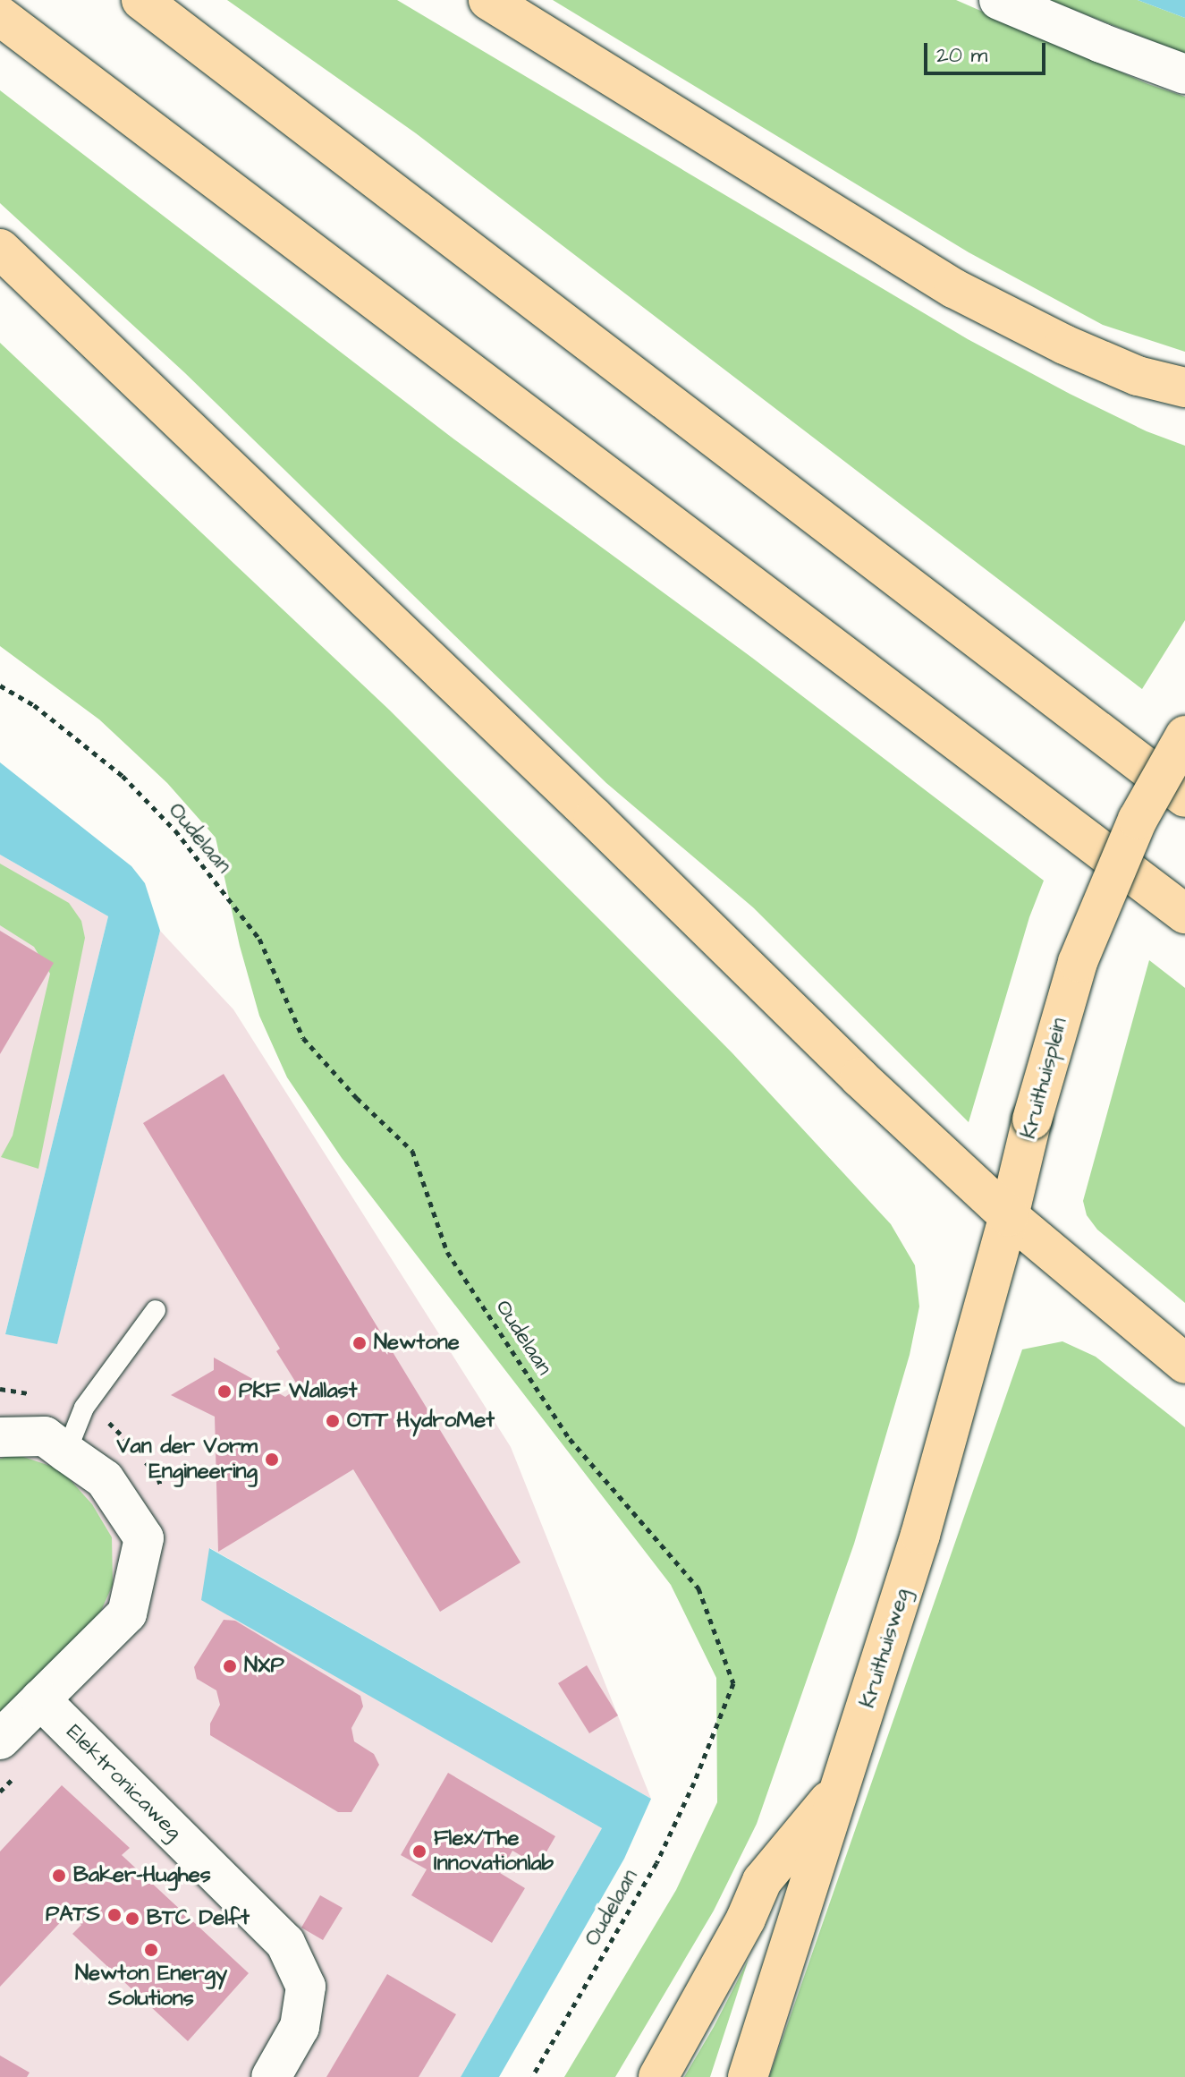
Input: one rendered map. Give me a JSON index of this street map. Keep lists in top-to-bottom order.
{
  "streets": {
    "highway": ["Kruithuisplein", "Kruithuisweg"],
    "street": ["Elektronicaweg"],
    "path": ["Oudelaan"]
  },
  "crossings": [
    ["Kruithuisplein", "Kruithuisweg"]
  ],
  "places": [
    "Newtone",
    "PKF Wallast",
    "OTT HydroMet",
    "Van der Vorm Engineering",
    "NXP",
    "Flex/The Innovationlab",
    "Baker-Hughes",
    "PATS",
    "BTC Delft",
    "Newton Energy Solutions"
  ],
  "scale_bar": "20 m"
}
